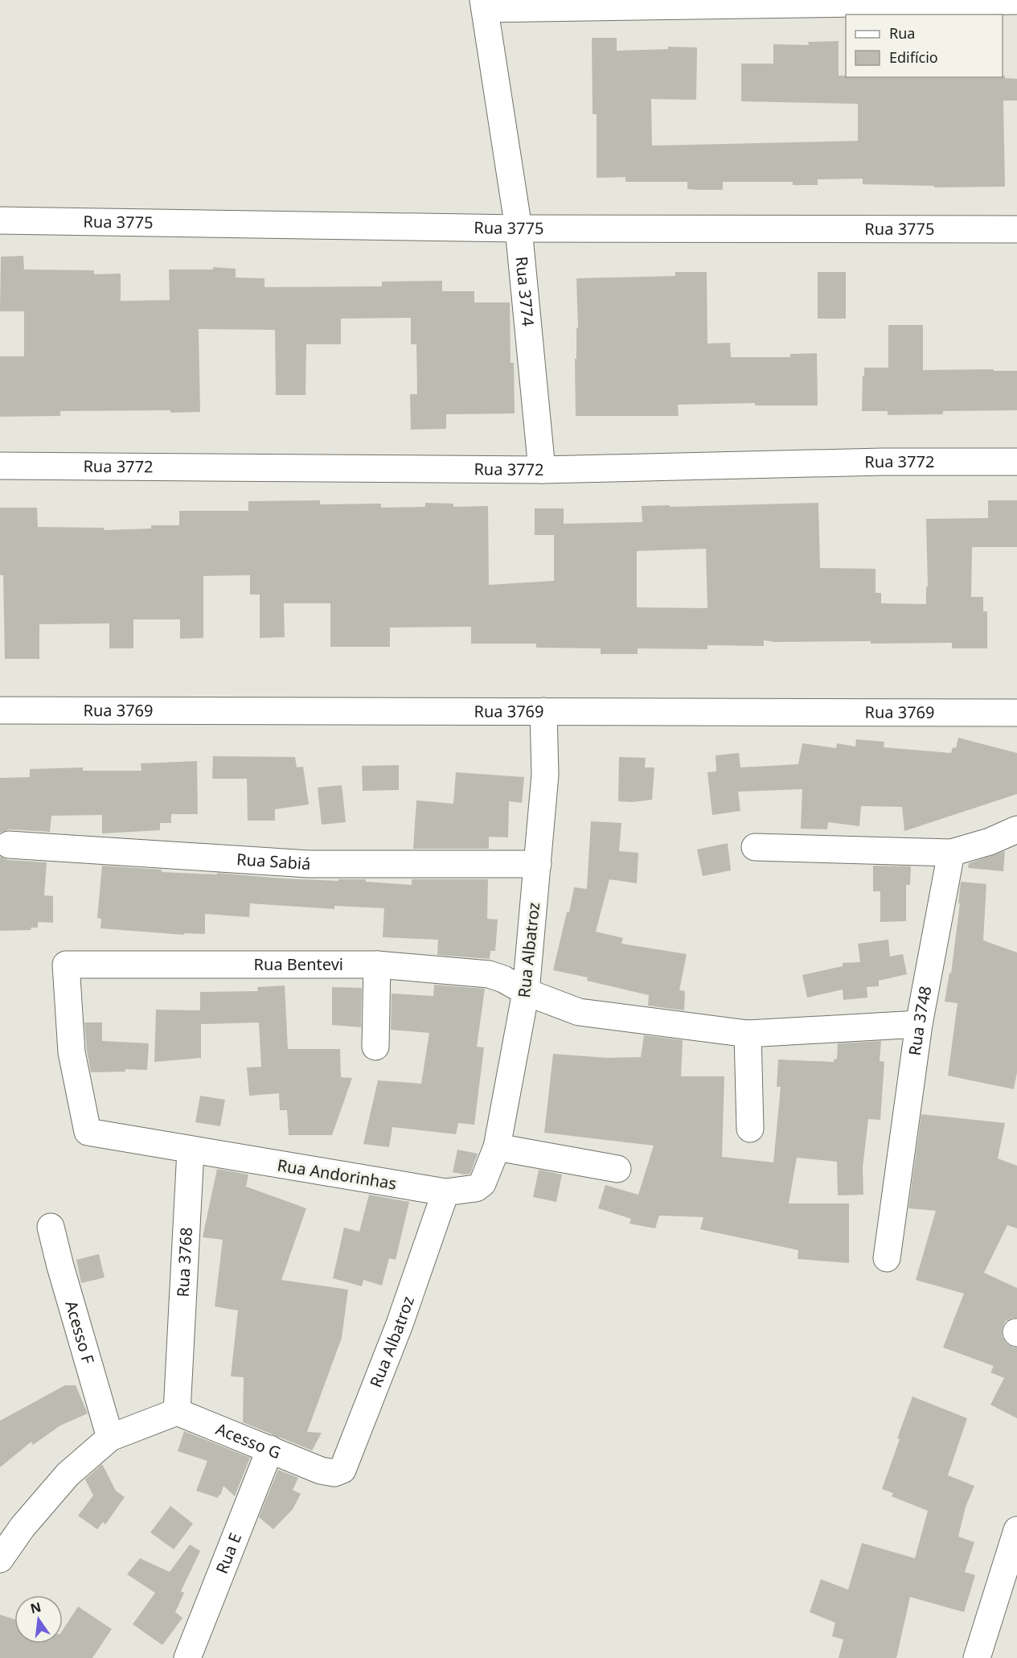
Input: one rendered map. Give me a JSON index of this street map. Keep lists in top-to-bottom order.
{
  "streets": {
    "street": [
      "Rua 3775",
      "Rua 3774",
      "Rua 3772",
      "Rua 3769",
      "Rua Sabiá",
      "Rua Albatroz",
      "Rua Bentevi",
      "Rua 3748",
      "Rua Andorinhas",
      "Rua 3768",
      "Acesso F",
      "Acesso G",
      "Rua E"
    ]
  },
  "crossings": [
    ["Rua 3775", "Rua 3774"],
    ["Rua 3774", "Rua 3772"],
    ["Rua 3769", "Rua Albatroz"],
    ["Rua Sabiá", "Rua Albatroz"],
    ["Rua Albatroz", "Rua Bentevi"],
    ["Rua Albatroz", "Rua Andorinhas"],
    ["Rua Albatroz", "Acesso G"],
    ["Rua Bentevi", "Rua 3748"],
    ["Rua Bentevi", "Rua Andorinhas"],
    ["Rua Bentevi", "Rua 3768"],
    ["Rua Andorinhas", "Rua 3768"],
    ["Rua 3768", "Acesso G"],
    ["Acesso G", "Rua E"]
  ],
  "legend": ["Rua", "Edifício"],
  "north": "top"
}
